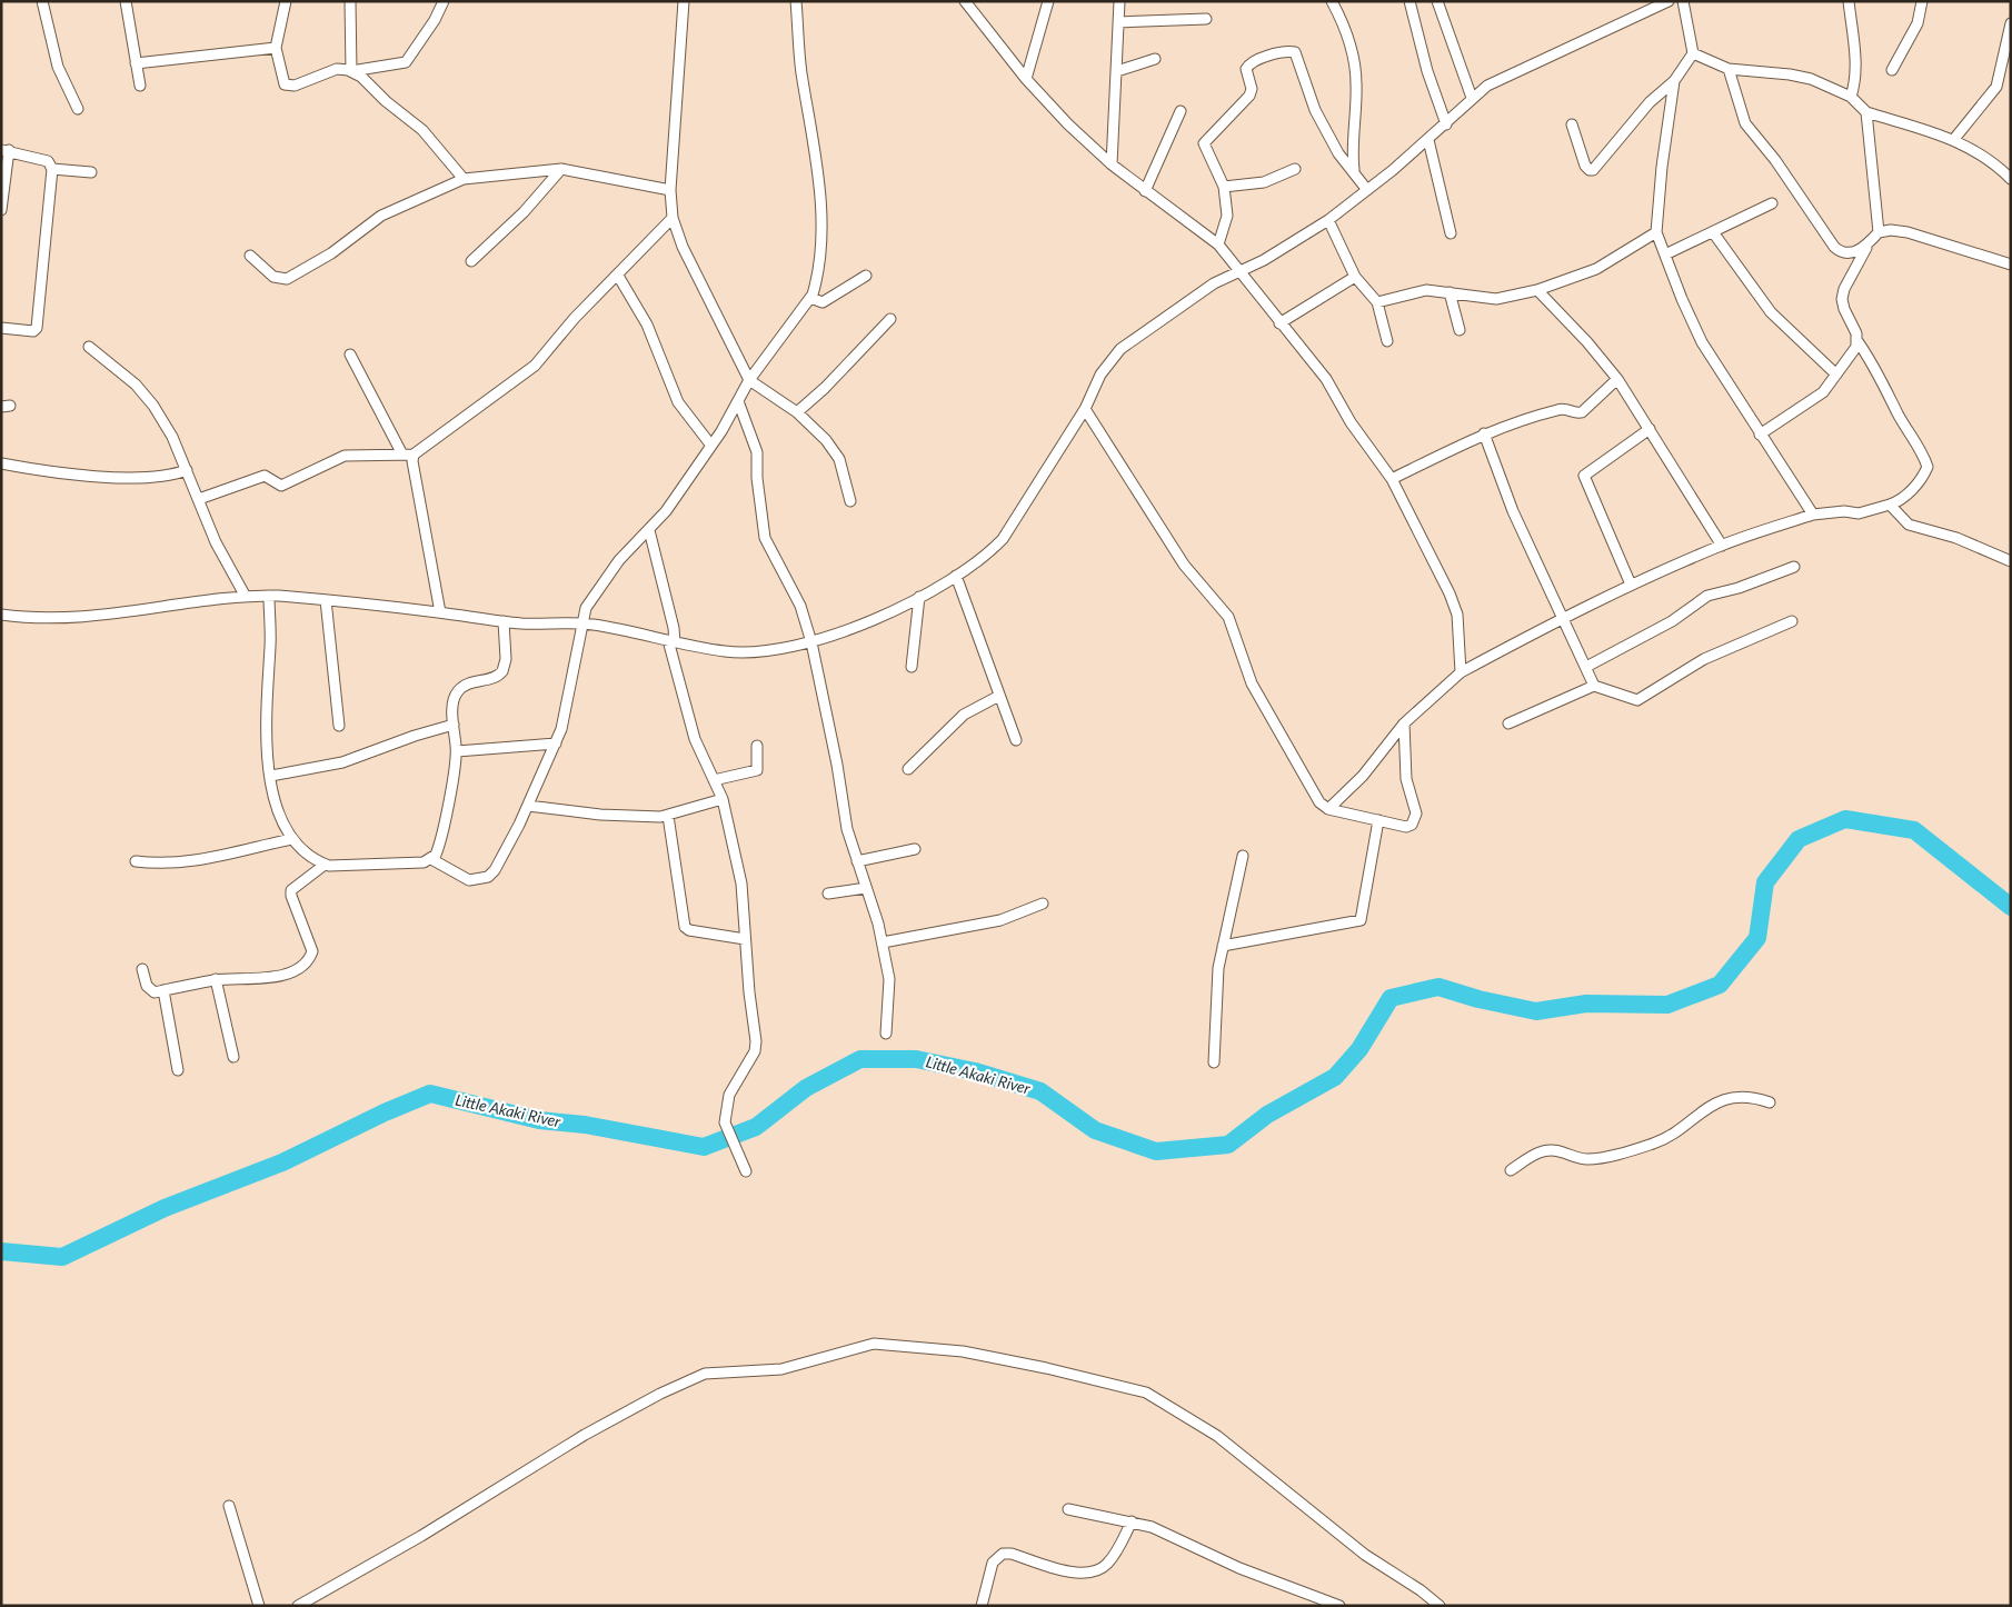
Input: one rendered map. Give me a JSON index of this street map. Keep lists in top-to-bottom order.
{
  "water": ["Little Akaki River"]
}
